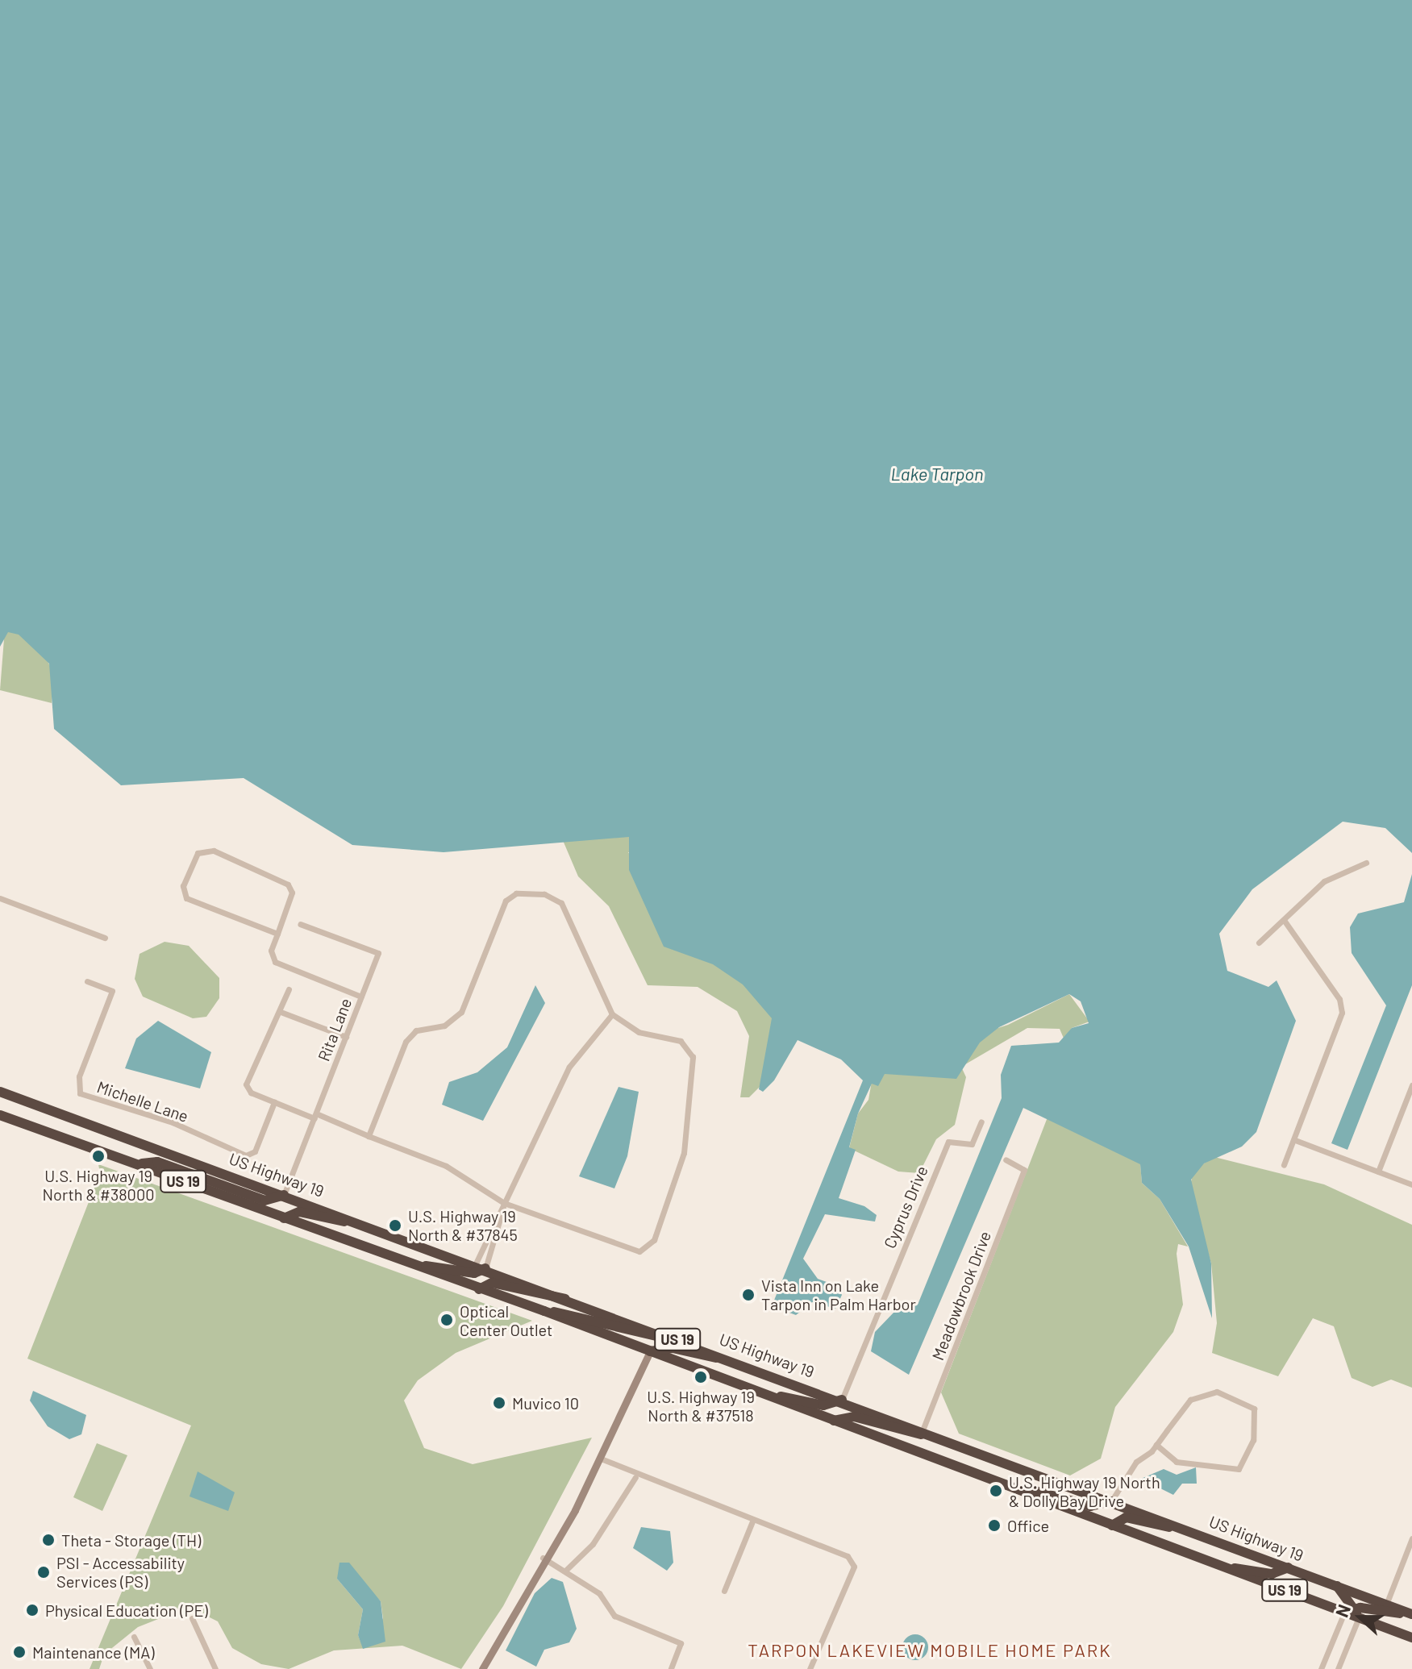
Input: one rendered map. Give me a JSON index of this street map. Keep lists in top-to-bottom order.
{
  "streets": {
    "highway": ["US Highway 19", "US 19"],
    "street": [
      "Rita Lane",
      "Michelle Lane",
      "Cyprus Drive",
      "Meadowbrook Drive"
    ]
  },
  "crossings": [
    ["Rita Lane", "US Highway 19"],
    ["US Highway 19", "Cyprus Drive"],
    ["US Highway 19", "Meadowbrook Drive"]
  ],
  "districts": ["TARPON LAKEVIEW MOBILE HOME PARK"],
  "water": ["Lake Tarpon"],
  "places": [
    "U.S. Highway 19 North & #38000",
    "U.S. Highway 19 North & #37845",
    "Vista Inn on Lake Tarpon in Palm Harbor",
    "Optical Center Outlet",
    "U.S. Highway 19 North & #37518",
    "Muvico 10",
    "U.S. Highway 19 North & Dolly Bay Drive",
    "Office",
    "Theta - Storage (TH)",
    "PSI - Accessability Services (PS)",
    "Physical Education (PE)",
    "Maintenance (MA)"
  ],
  "north": "left"
}
